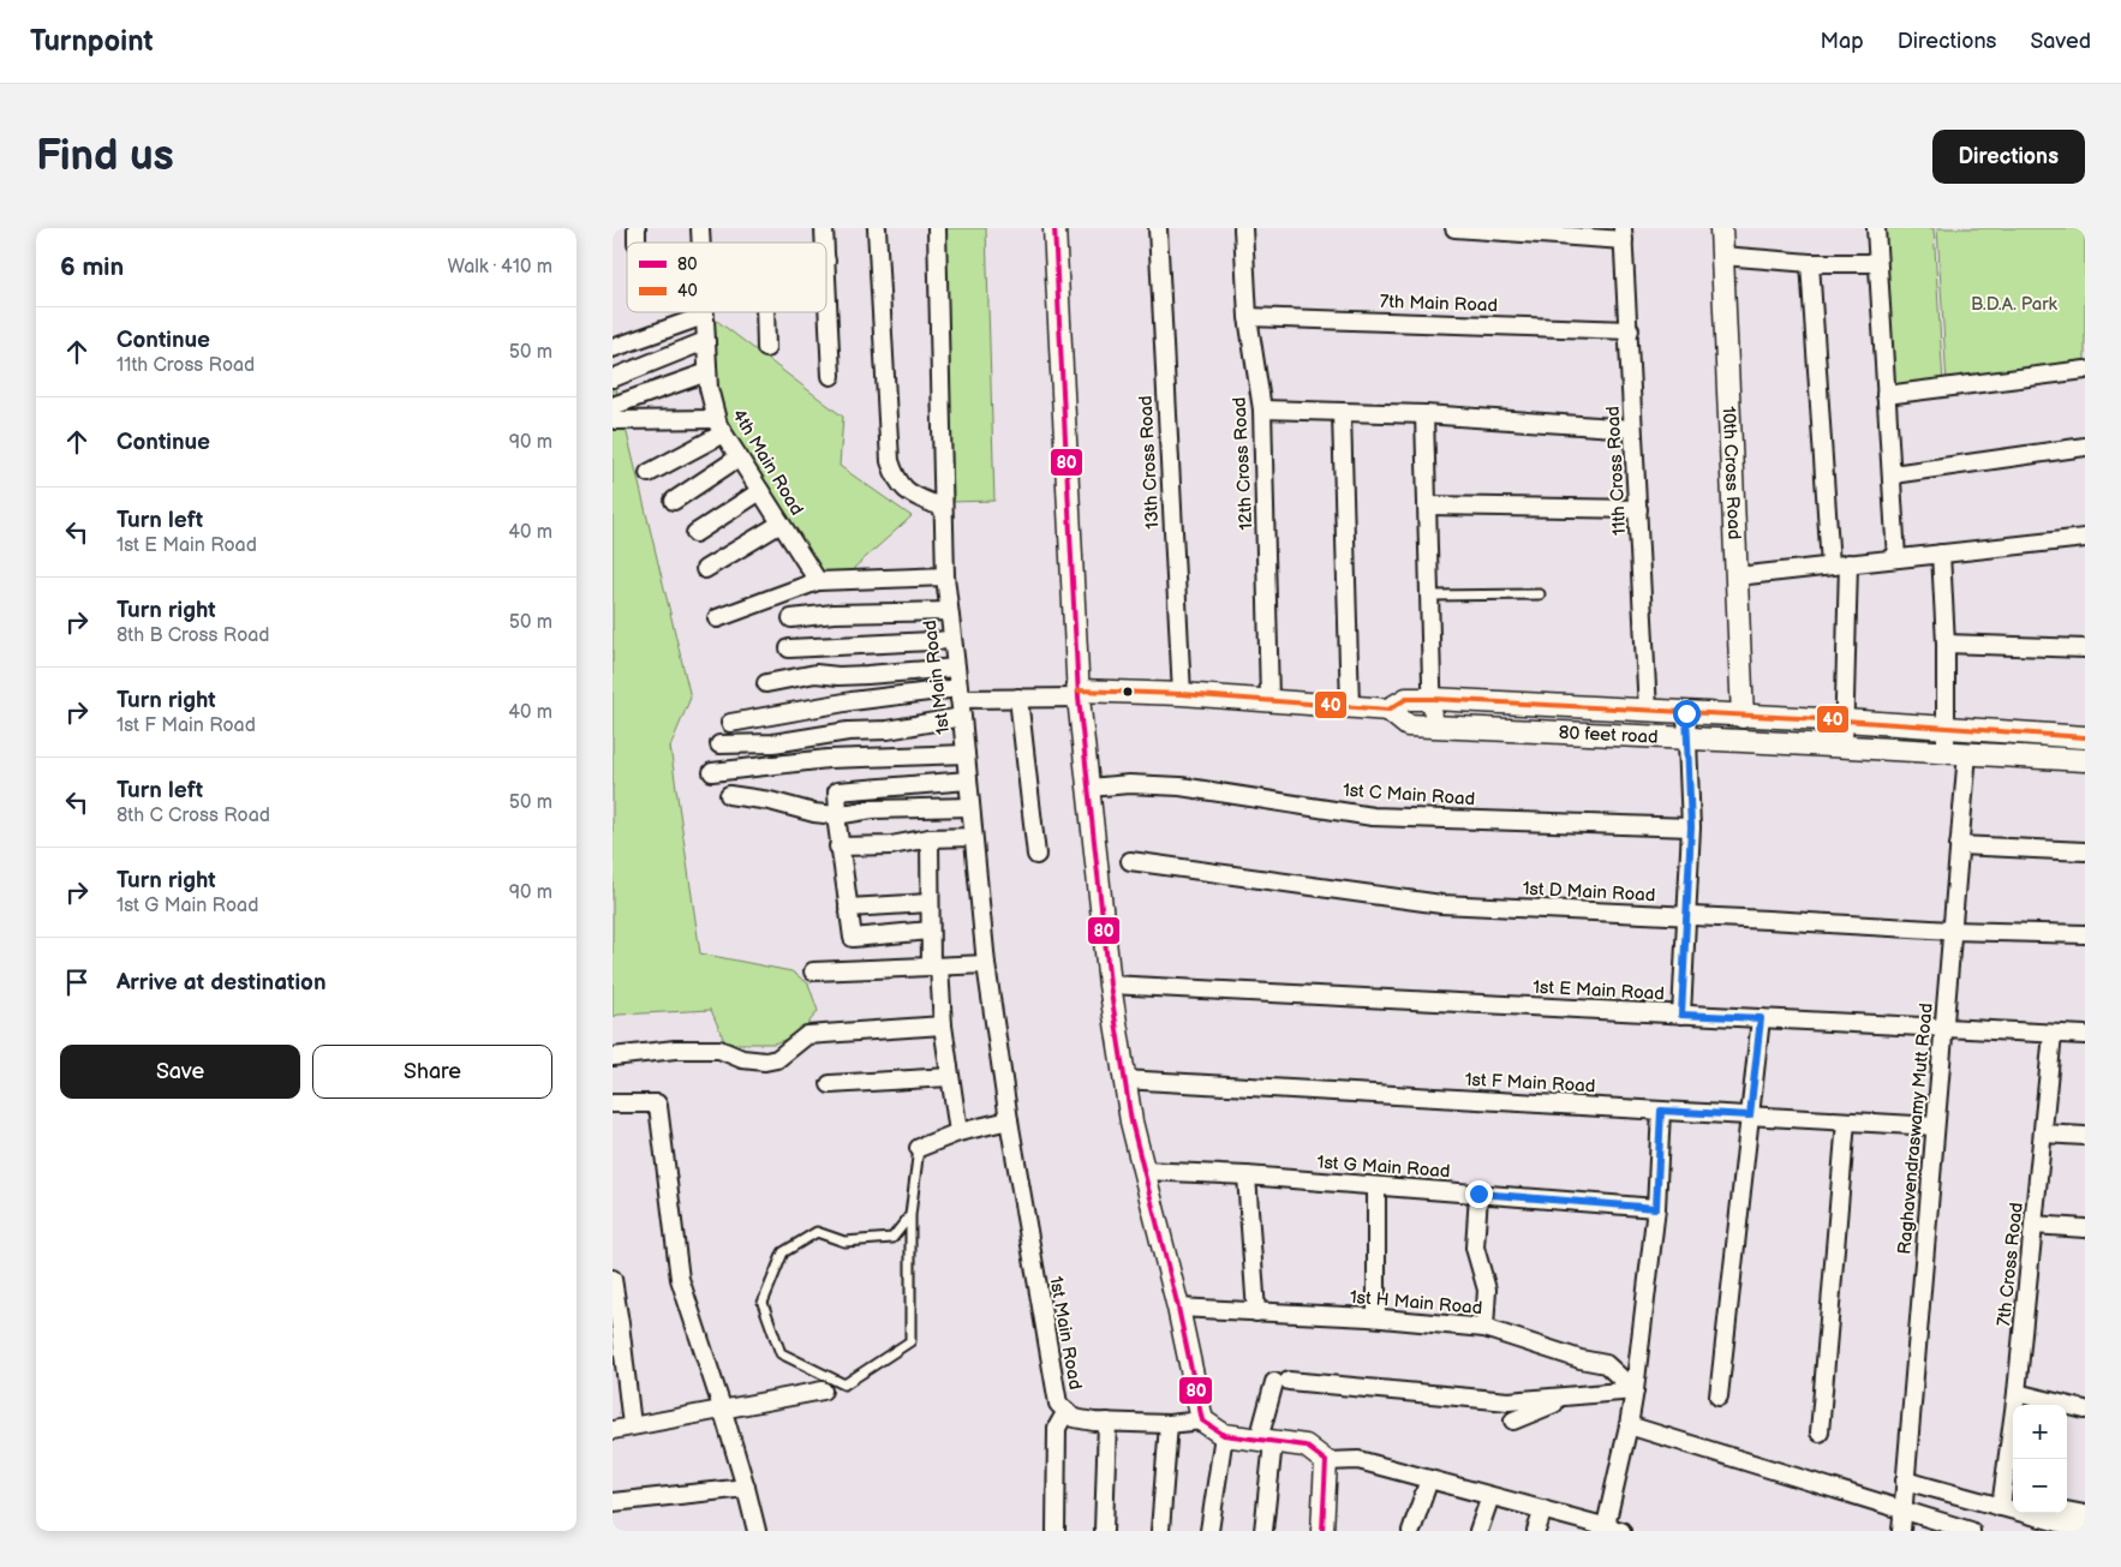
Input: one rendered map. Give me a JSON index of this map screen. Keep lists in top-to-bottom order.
{
  "streets": {
    "street": [
      "7th Main Road",
      "4th Main Road",
      "13th Cross Road",
      "12th Cross Road",
      "11th Cross Road",
      "10th Cross Road",
      "1st Main Road",
      "80 feet road",
      "1st C Main Road",
      "1st D Main Road",
      "1st E Main Road",
      "1st F Main Road",
      "Raghavendraswamy Mutt Road",
      "1st G Main Road",
      "7th Cross Road",
      "1st H Main Road"
    ]
  },
  "crossings": [
    ["7th Main Road", "12th Cross Road"],
    ["7th Main Road", "11th Cross Road"],
    ["13th Cross Road", "80 feet road"],
    ["12th Cross Road", "80 feet road"],
    ["11th Cross Road", "80 feet road"],
    ["10th Cross Road", "80 feet road"],
    ["80 feet road", "Raghavendraswamy Mutt Road"],
    ["1st D Main Road", "Raghavendraswamy Mutt Road"],
    ["1st E Main Road", "Raghavendraswamy Mutt Road"],
    ["1st E Main Road", "7th Cross Road"],
    ["1st F Main Road", "Raghavendraswamy Mutt Road"]
  ],
  "parks": ["B.D.A. Park"],
  "lines": ["transit line 80", "transit line 40"],
  "legend": ["80", "40"],
  "page": {
    "header": "Turnpoint",
    "nav": ["Map", "Directions", "Saved"],
    "buttons": [
      "Directions",
      ["Save", "Share"]
    ],
    "title": "Find us",
    "heading": ["6 min", "Walk · 410 m"],
    "list": [
      ["Continue", "11th Cross Road", "50 m"],
      ["Continue", "90 m"],
      ["Turn left", "1st E Main Road", "40 m"],
      ["Turn right", "8th B Cross Road", "50 m"],
      ["Turn right", "1st F Main Road", "40 m"],
      ["Turn left", "8th C Cross Road", "50 m"],
      ["Turn right", "1st G Main Road", "90 m"],
      "Arrive at destination"
    ],
    "map_buttons": ["+", "−"]
  }
}
